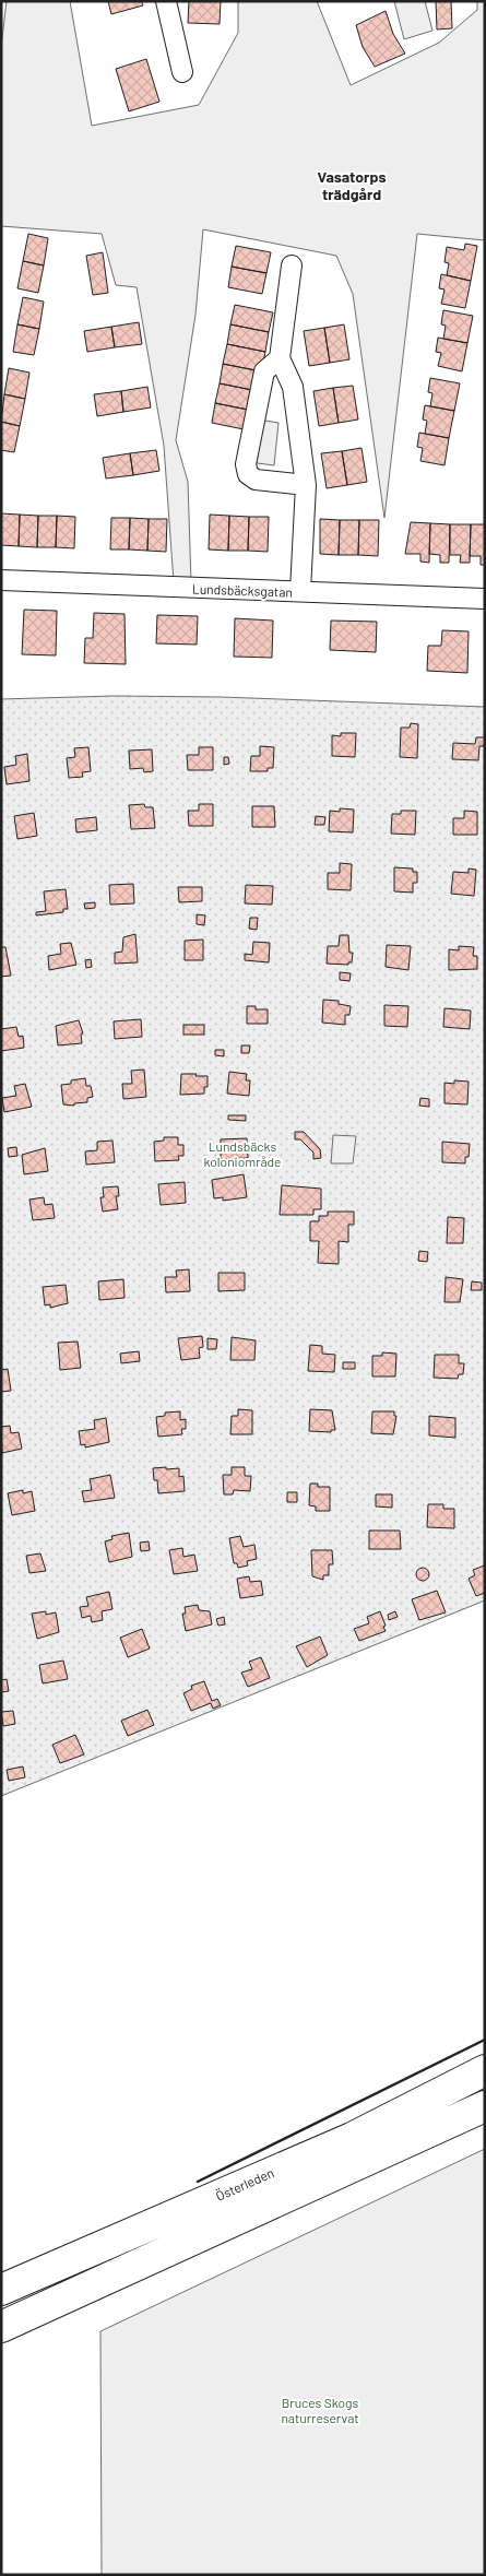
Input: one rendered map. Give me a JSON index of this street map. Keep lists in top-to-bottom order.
{
  "streets": {
    "main road": ["Österleden"],
    "street": ["Lundsbäcksgatan"]
  },
  "districts": ["Vasatorps trädgård"],
  "parks": ["Lundsbäcks koloniområde", "Bruces Skogs naturreservat"]
}
